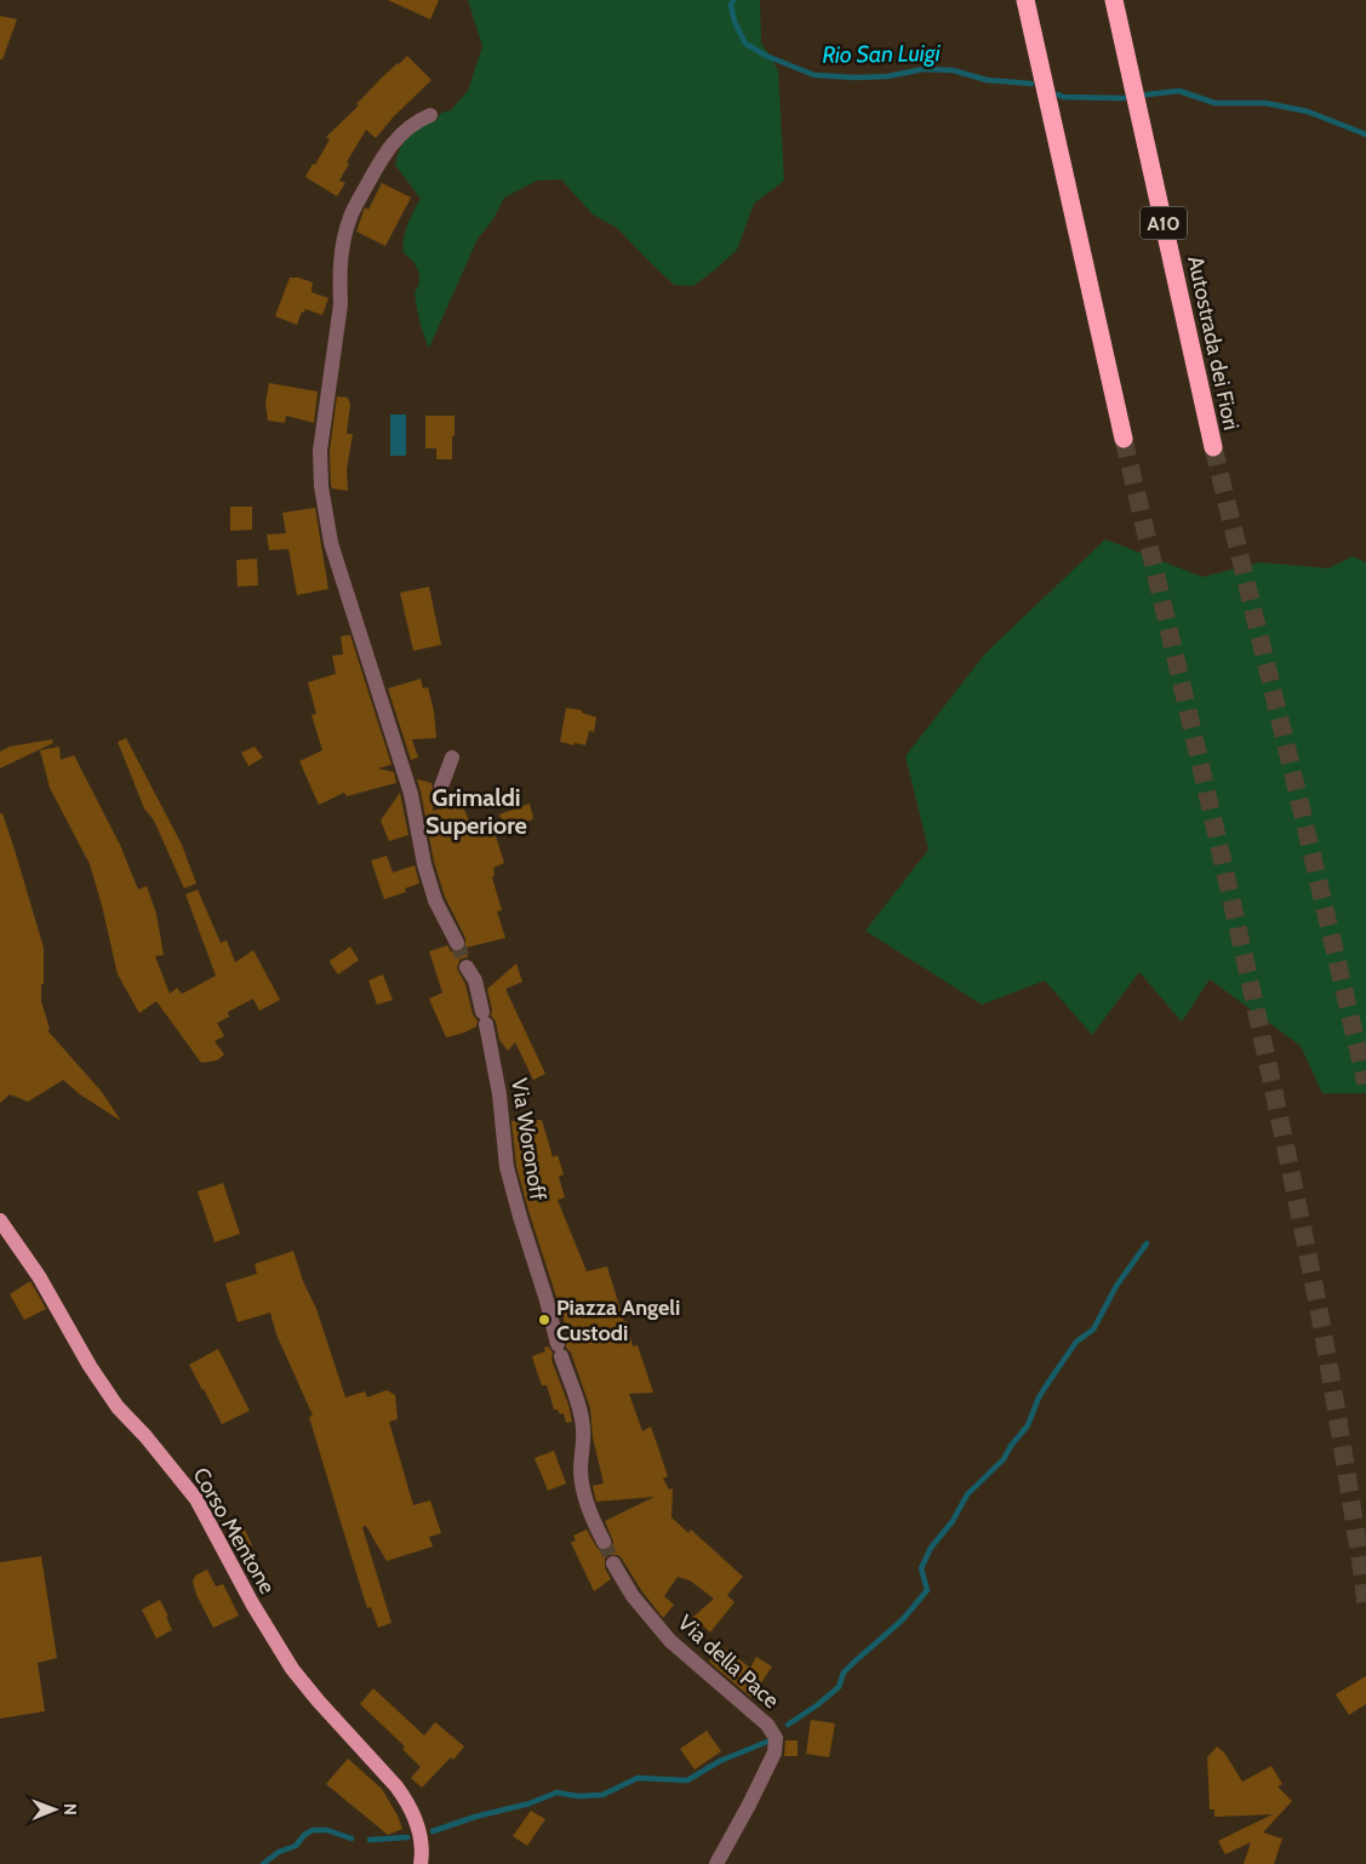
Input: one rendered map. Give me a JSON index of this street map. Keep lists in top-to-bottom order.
{
  "streets": {
    "highway": ["A10", "Autostrada dei Fiori"],
    "main road": ["Corso Mentone"],
    "street": ["Via Woronoff", "Via della Pace"]
  },
  "districts": ["Grimaldi Superiore"],
  "water": ["Rio San Luigi"],
  "places": ["Piazza Angeli Custodi"],
  "north": "right"
}
